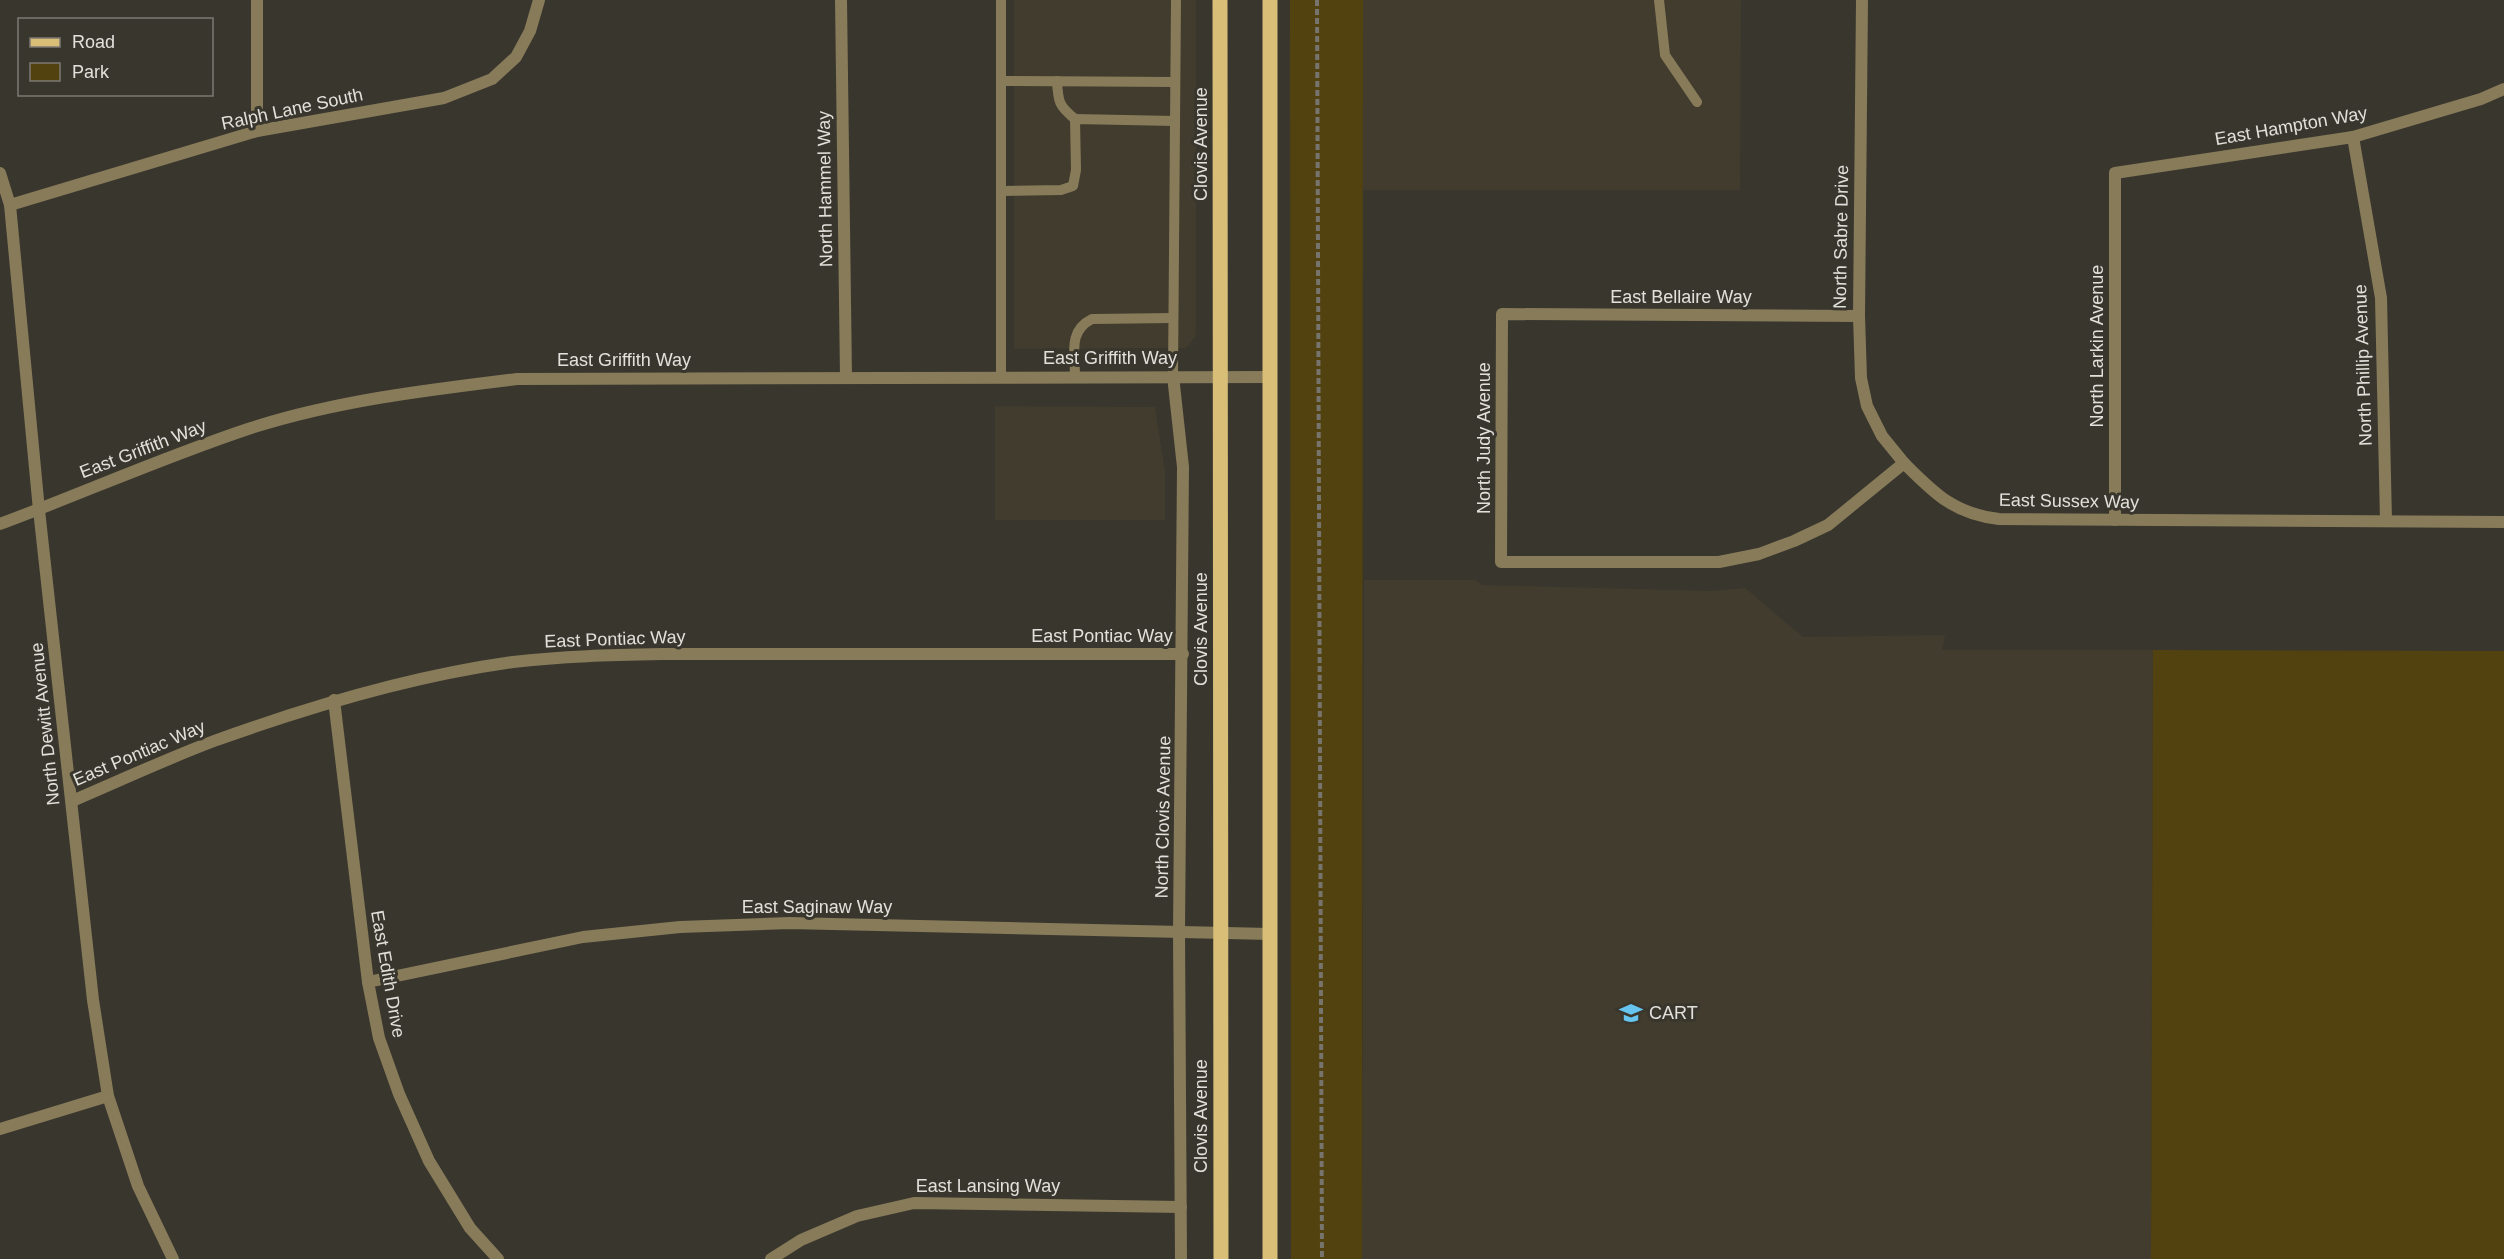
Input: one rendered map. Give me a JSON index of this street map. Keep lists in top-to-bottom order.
{
  "streets": {
    "main road": ["Clovis Avenue"],
    "street": [
      "Ralph Lane South",
      "East Hampton Way",
      "North Hammel Way",
      "North Sabre Drive",
      "East Bellaire Way",
      "North Larkin Avenue",
      "East Griffith Way",
      "North Phillip Avenue",
      "North Judy Avenue",
      "East Sussex Way",
      "East Pontiac Way",
      "North Dewitt Avenue",
      "North Clovis Avenue",
      "East Saginaw Way",
      "East Edith Drive",
      "East Lansing Way"
    ]
  },
  "crossings": [
    ["Ralph Lane South", "North Dewitt Avenue"],
    ["East Hampton Way", "North Larkin Avenue"],
    ["East Hampton Way", "North Phillip Avenue"],
    ["Clovis Avenue", "East Griffith Way"],
    ["Clovis Avenue", "East Saginaw Way"],
    ["North Hammel Way", "East Griffith Way"],
    ["North Sabre Drive", "East Bellaire Way"],
    ["North Sabre Drive", "North Judy Avenue"],
    ["North Sabre Drive", "East Sussex Way"],
    ["East Bellaire Way", "North Judy Avenue"],
    ["North Larkin Avenue", "East Sussex Way"],
    ["East Griffith Way", "North Dewitt Avenue"],
    ["East Griffith Way", "North Clovis Avenue"],
    ["North Phillip Avenue", "East Sussex Way"],
    ["North Judy Avenue", "East Sussex Way"],
    ["East Pontiac Way", "North Dewitt Avenue"],
    ["East Pontiac Way", "North Clovis Avenue"],
    ["East Pontiac Way", "East Edith Drive"],
    ["North Clovis Avenue", "East Saginaw Way"],
    ["North Clovis Avenue", "East Lansing Way"],
    ["East Saginaw Way", "East Edith Drive"]
  ],
  "places": {
    "school or university": ["CART"]
  },
  "legend": ["Road", "Park"]
}
